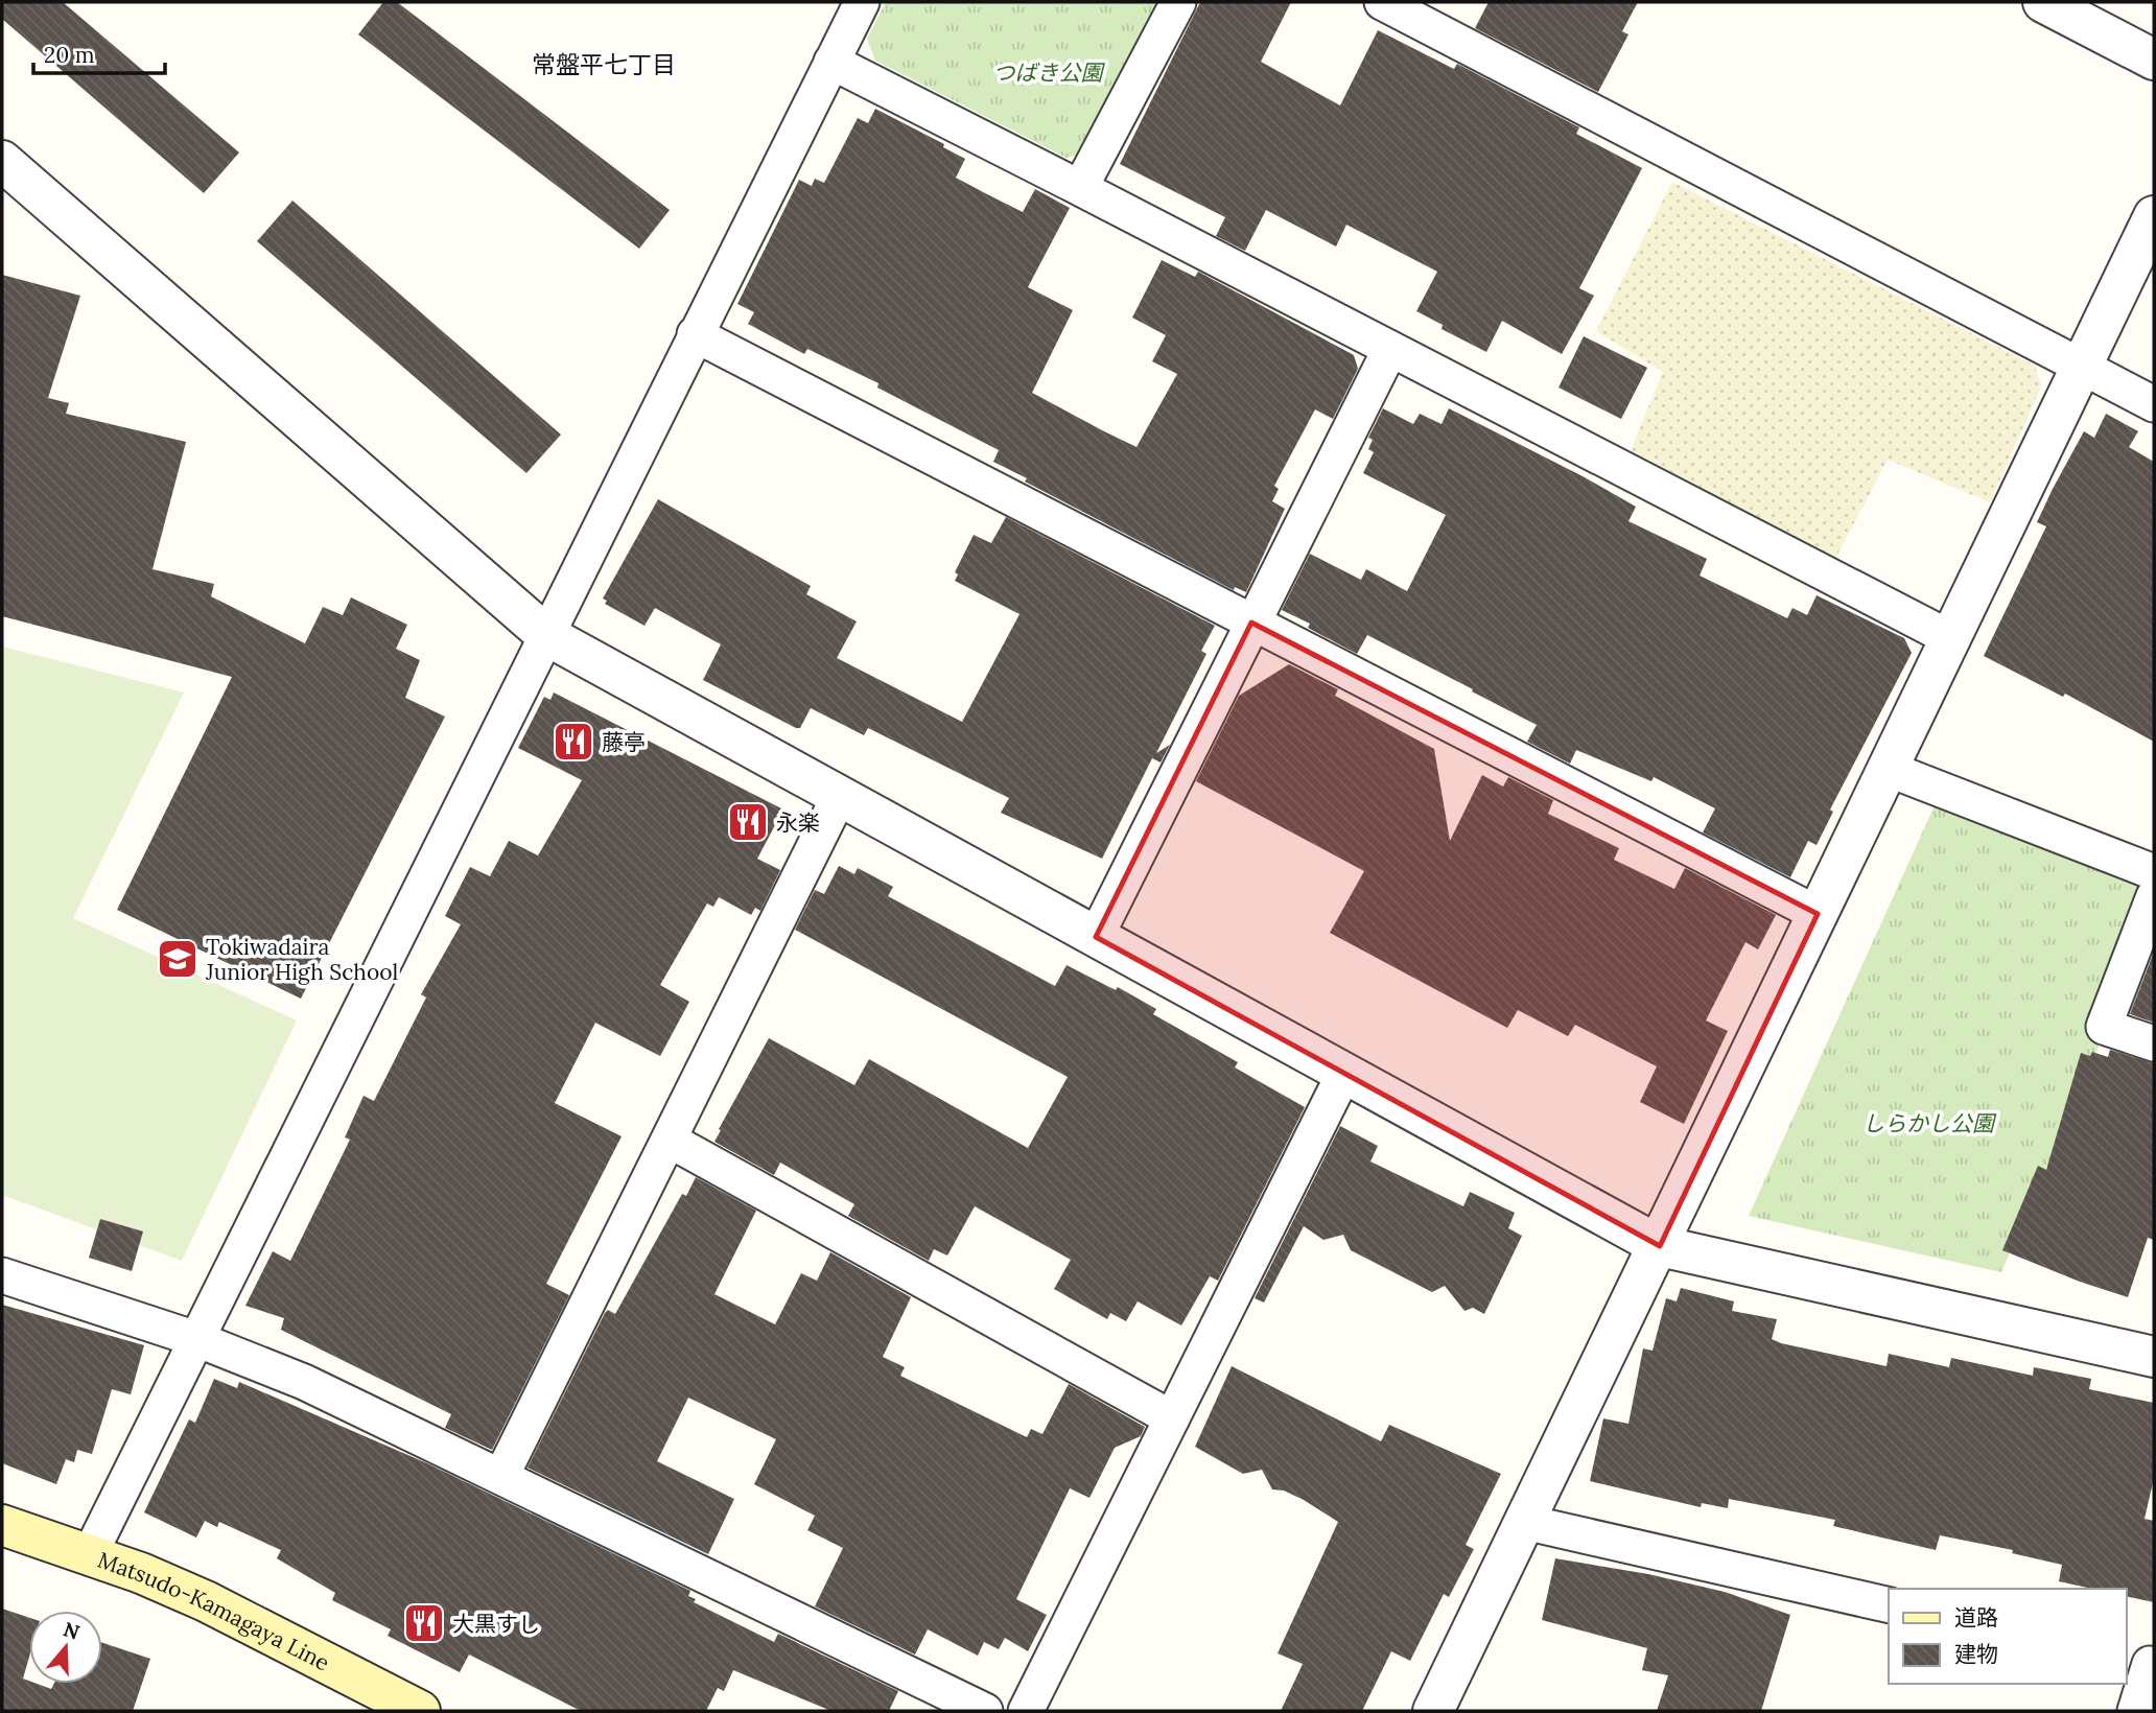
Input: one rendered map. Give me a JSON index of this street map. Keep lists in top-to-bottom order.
{
  "streets": {
    "main road": ["Matsudo-Kamagaya Line"]
  },
  "districts": ["常盤平七丁目"],
  "parks": ["つばき公園", "しらかし公園"],
  "places": {
    "restaurant": ["藤亭", "永楽", "大黒すし"],
    "school or university": ["Tokiwadaira Junior High School"]
  },
  "legend": ["道路", "建物"],
  "scale_bar": "20 m",
  "north": "top"
}
